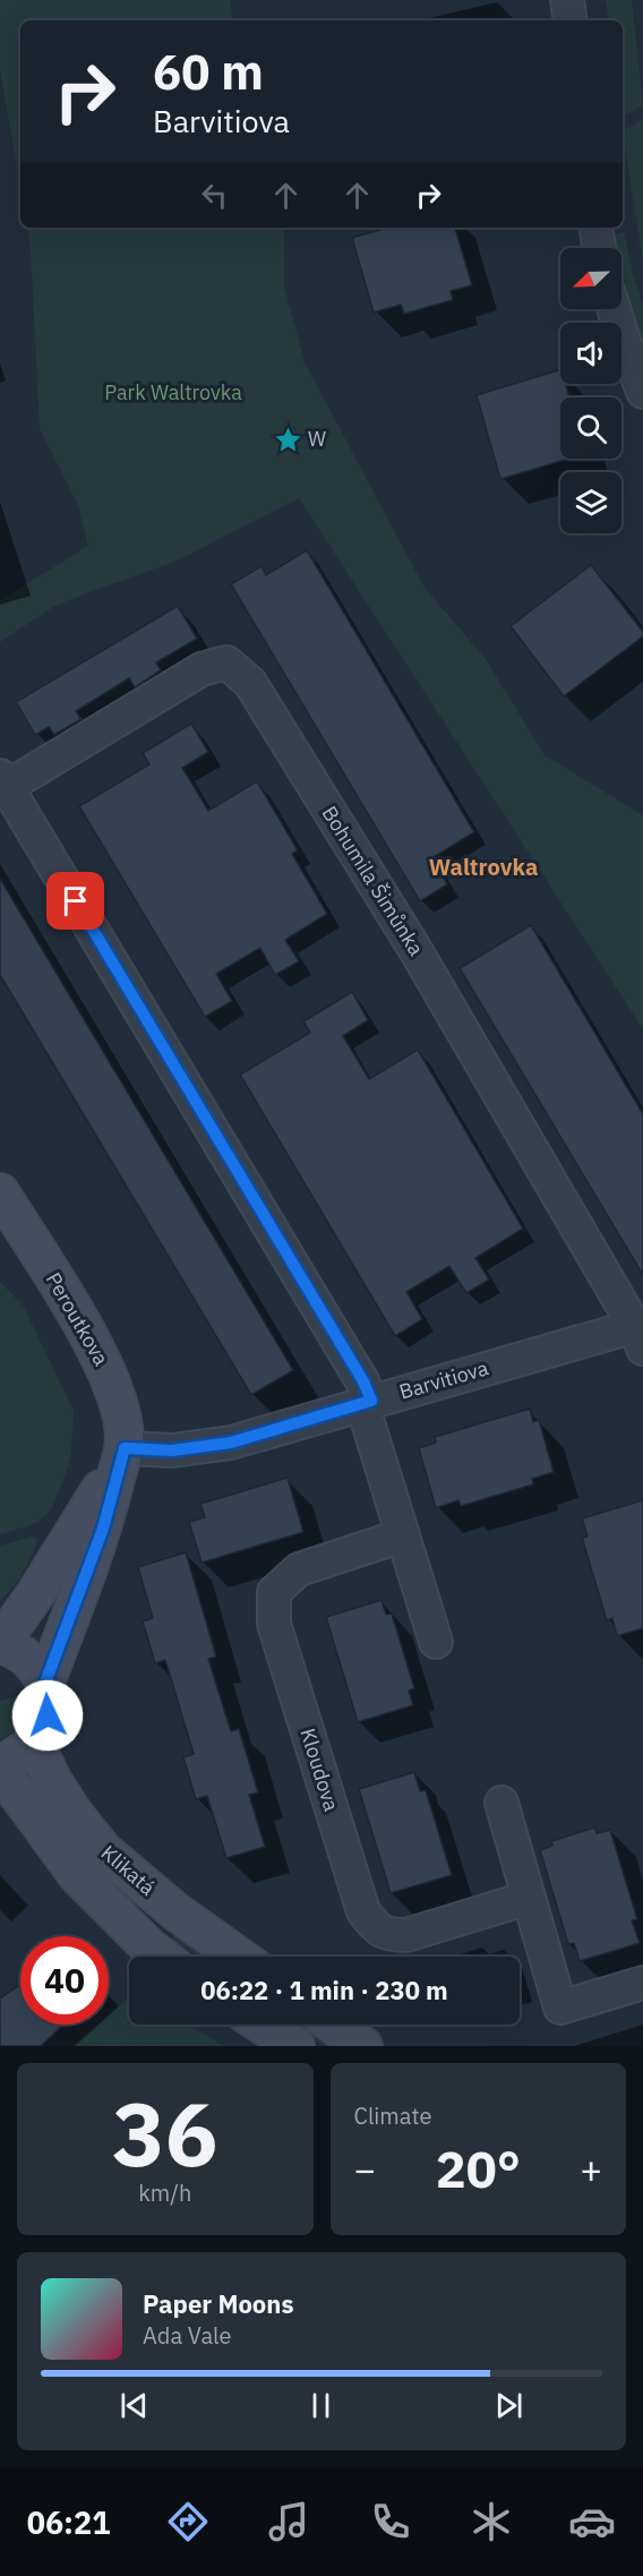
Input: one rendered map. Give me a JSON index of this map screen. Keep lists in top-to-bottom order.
{
  "streets": {
    "street": [
      "Bohumila Šimůnka",
      "Peroutkova",
      "Barvitiova",
      "Kloudova",
      "Klikatá"
    ]
  },
  "crossings": [
    ["Bohumila Šimůnka", "Barvitiova"],
    ["Peroutkova", "Barvitiova"]
  ],
  "districts": ["Waltrovka"],
  "parks": ["Park Waltrovka"],
  "places": {
    "place": ["W"]
  },
  "north": "bottom left",
  "page": {
    "turn": ["60 m", "Barvitiova"],
    "limit": "40",
    "trip": "06:22 · 1 min · 230 m",
    "tile": [
      ["36", "km/h"],
      "Climate"
    ],
    "heat": ["−", "20°", "+"],
    "song": ["Paper Moons", "Ada Vale"],
    "tabs": "06:21"
  }
}
